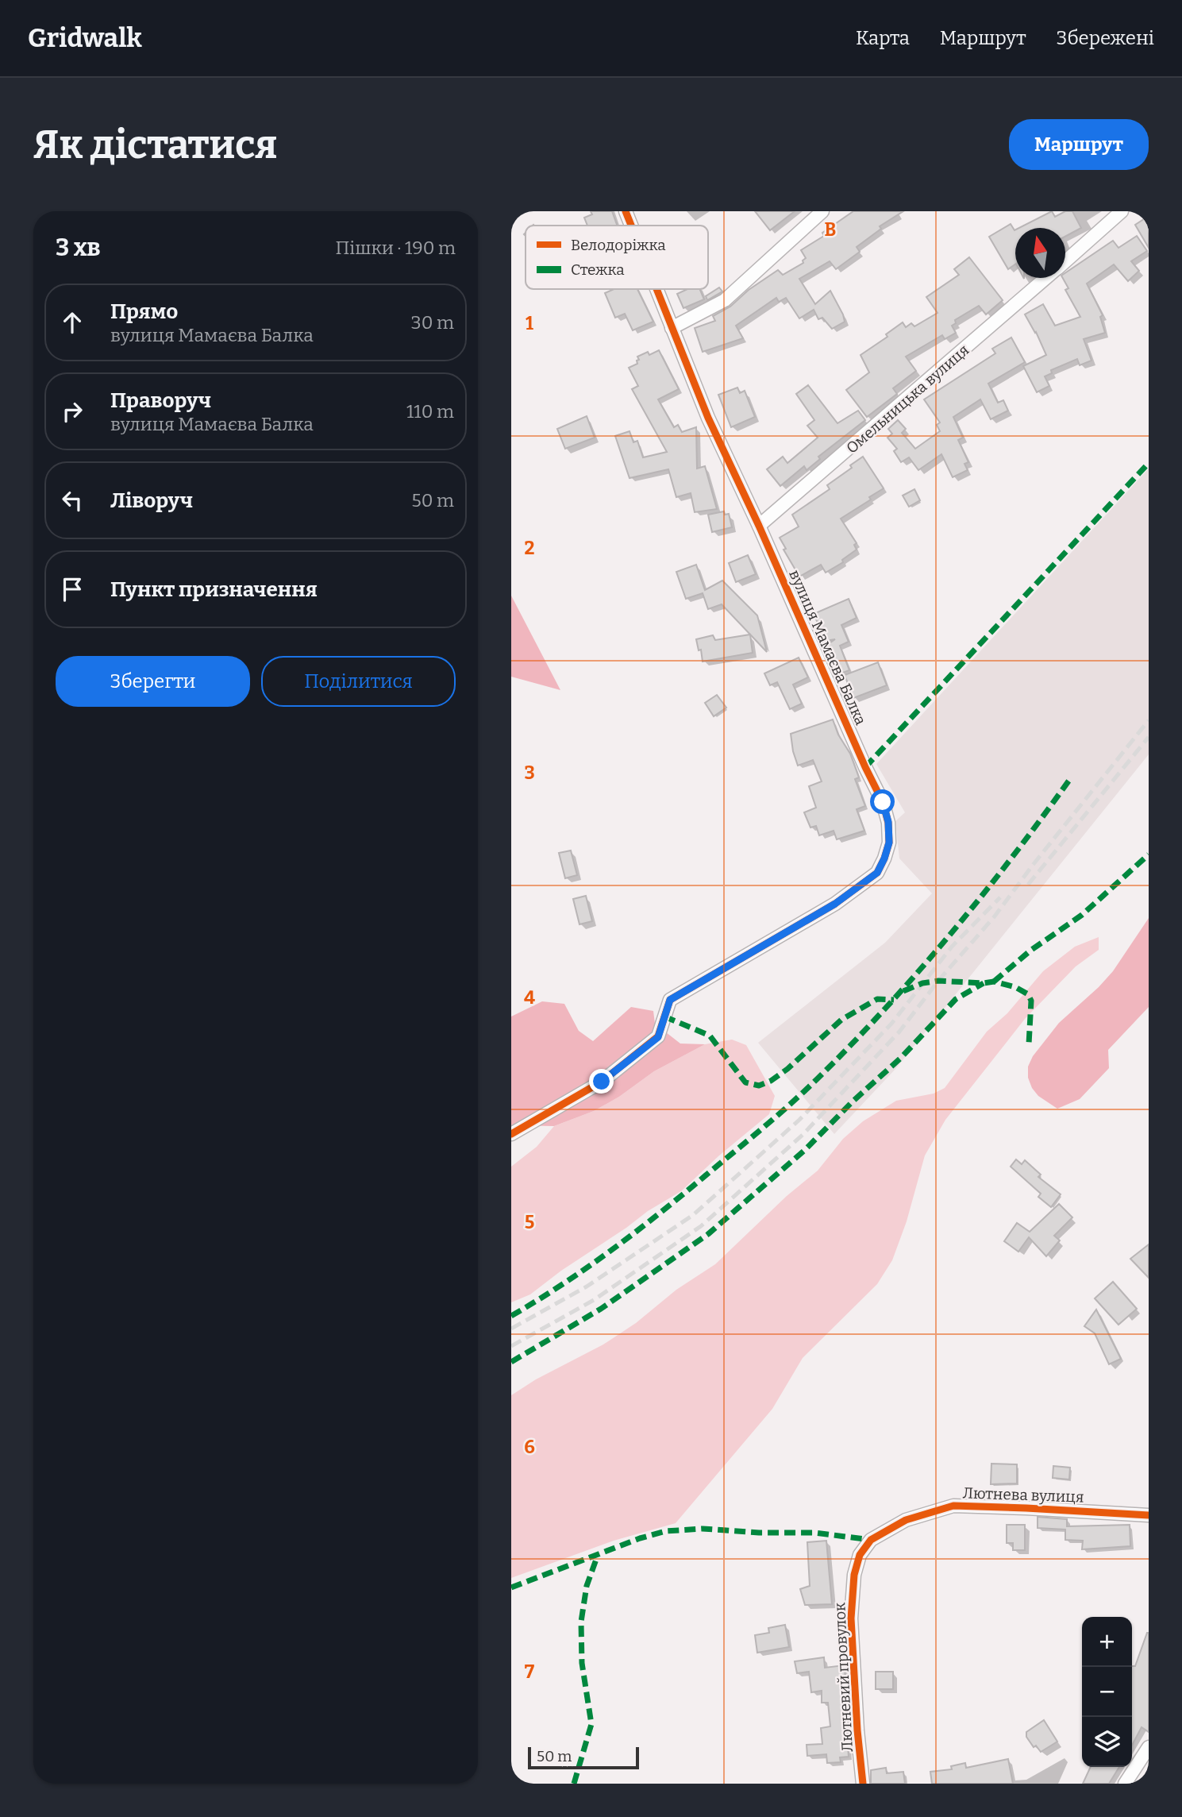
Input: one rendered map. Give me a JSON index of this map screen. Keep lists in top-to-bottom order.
{
  "streets": {
    "street": [
      "Омельницька вулиця",
      "вулиця Мамаєва Балка",
      "Лютнева вулиця",
      "Лютневий провулок"
    ]
  },
  "crossings": [
    ["Омельницька вулиця", "вулиця Мамаєва Балка"],
    ["Лютнева вулиця", "Лютневий провулок"]
  ],
  "legend": ["Велодоріжка", "Стежка"],
  "scale_bar": "50 m",
  "north": "top",
  "page": {
    "header": "Gridwalk",
    "nav": ["Карта", "Маршрут", "Збережені"],
    "buttons": [
      "Маршрут",
      ["Зберегти", "Поділитися"]
    ],
    "title": "Як дістатися",
    "heading": ["3 хв", "Пішки · 190 m"],
    "list": [
      ["Прямо", "вулиця Мамаєва Балка", "30 m"],
      ["Праворуч", "вулиця Мамаєва Балка", "110 m"],
      ["Ліворуч", "50 m"],
      "Пункт призначення"
    ],
    "map_buttons": ["+", "−"],
    "scale": "50 m"
  },
  "grid": {
    "columns": ["B"],
    "rows": [
      "1",
      "2",
      "3",
      "4",
      "5",
      "6",
      "7"
    ]
  }
}
